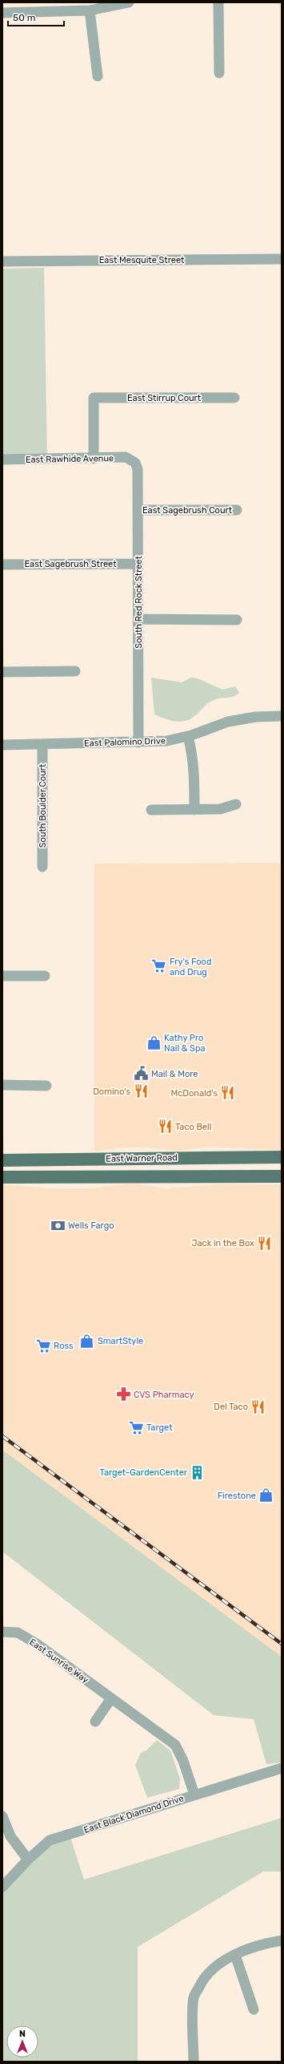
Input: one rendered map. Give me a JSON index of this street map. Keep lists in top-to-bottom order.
{
  "streets": {
    "main road": ["East Warner Road"],
    "street": [
      "East Mesquite Street",
      "East Stirrup Court",
      "East Rawhide Avenue",
      "East Sagebrush Court",
      "East Sagebrush Street",
      "South Red Rock Street",
      "East Palomino Drive",
      "South Boulder Court",
      "East Sunrise Way",
      "East Black Diamond Drive"
    ]
  },
  "crossings": [
    ["East Stirrup Court", "East Rawhide Avenue"],
    ["East Rawhide Avenue", "South Red Rock Street"],
    ["East Sagebrush Court", "South Red Rock Street"],
    ["East Sagebrush Street", "South Red Rock Street"],
    ["South Red Rock Street", "East Palomino Drive"],
    ["East Palomino Drive", "South Boulder Court"],
    ["East Sunrise Way", "East Black Diamond Drive"]
  ],
  "places": {
    "supermarket": ["Fry's Food and Drug", "Ross", "Target"],
    "shop": ["Kathy Pro Nail & Spa", "SmartStyle", "Firestone"],
    "public building": ["Mail & More"],
    "restaurant": [
      "Domino's",
      "McDonald's",
      "Taco Bell",
      "Jack in the Box",
      "Del Taco"
    ],
    "bank": ["Wells Fargo"],
    "pharmacy": ["CVS Pharmacy"],
    "building": ["Target-GardenCenter"]
  },
  "scale_bar": "50 m",
  "north": "top"
}
